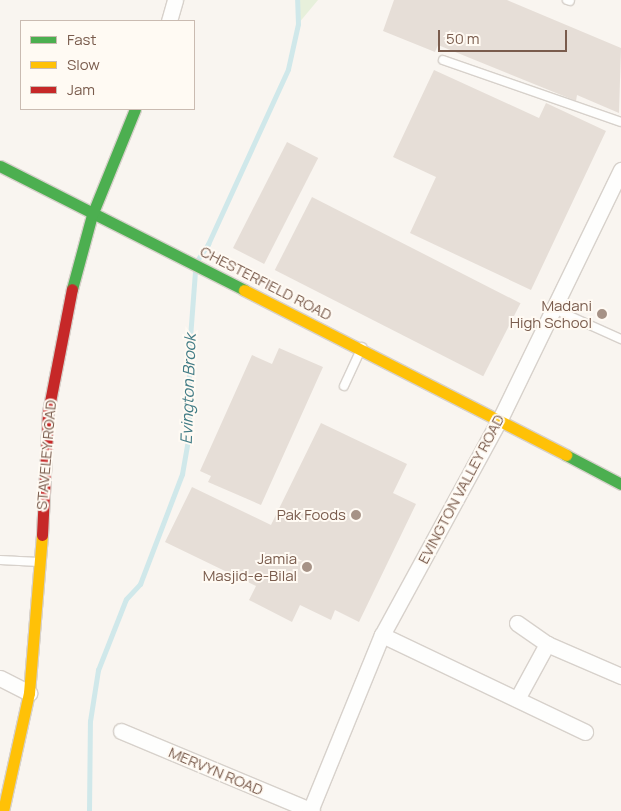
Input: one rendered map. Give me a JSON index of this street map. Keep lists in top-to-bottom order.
{
  "streets": {
    "street": [
      "CHESTERFIELD ROAD",
      "STAVELEY ROAD",
      "EVINGTON VALLEY ROAD",
      "MERVYN ROAD"
    ]
  },
  "crossings": [
    ["CHESTERFIELD ROAD", "STAVELEY ROAD"],
    ["CHESTERFIELD ROAD", "EVINGTON VALLEY ROAD"],
    ["EVINGTON VALLEY ROAD", "MERVYN ROAD"]
  ],
  "water": ["Evington Brook"],
  "places": ["Madani High School", "Pak Foods", "Jamia Masjid-e-Bilal"],
  "legend": ["Fast", "Slow", "Jam"],
  "scale_bar": "50 m"
}
